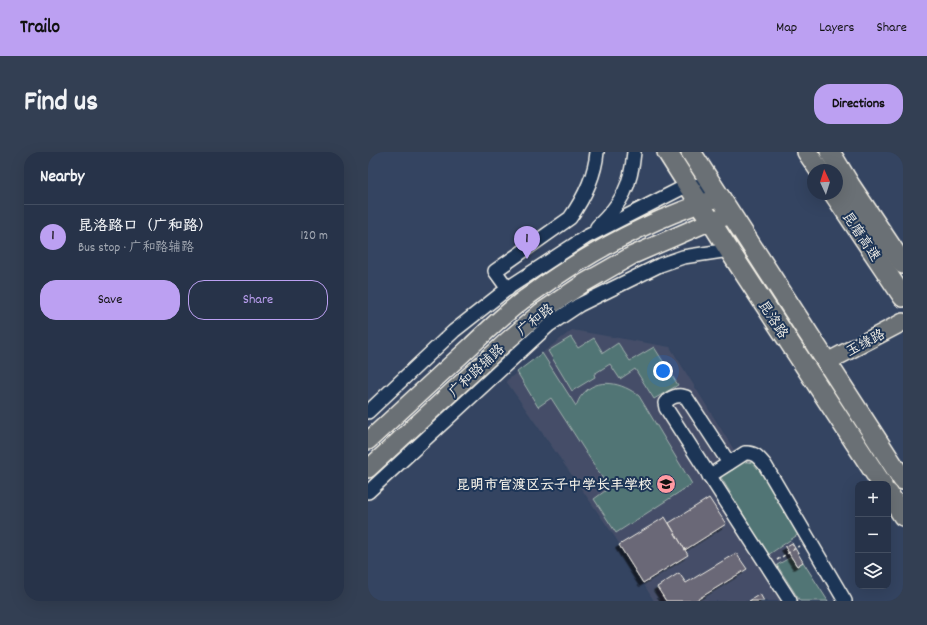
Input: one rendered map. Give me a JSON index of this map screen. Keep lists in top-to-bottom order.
{
  "streets": {
    "highway": ["昆磨高速", "昆洛路"],
    "main road": ["广和路", "玉缘路"],
    "street": ["广和路辅路"]
  },
  "crossings": [
    ["广和路", "昆洛路"],
    ["昆洛路", "玉缘路"],
    ["昆洛路", "广和路辅路"]
  ],
  "places": {
    "school or university": ["昆明市官渡区云子中学长丰学校"]
  },
  "north": "top",
  "page": {
    "header": "Trailo",
    "nav": ["Map", "Layers", "Share"],
    "title": "Find us",
    "buttons": [
      "Directions",
      ["Save", "Share"]
    ],
    "heading": "Nearby",
    "list": [
      {
        "mark": "1",
        "name": "昆洛路口（广和路）",
        "note": "Bus stop · 广和路辅路",
        "value": "120 m"
      }
    ],
    "pins": "1",
    "map_buttons": ["+", "−"]
  }
}
